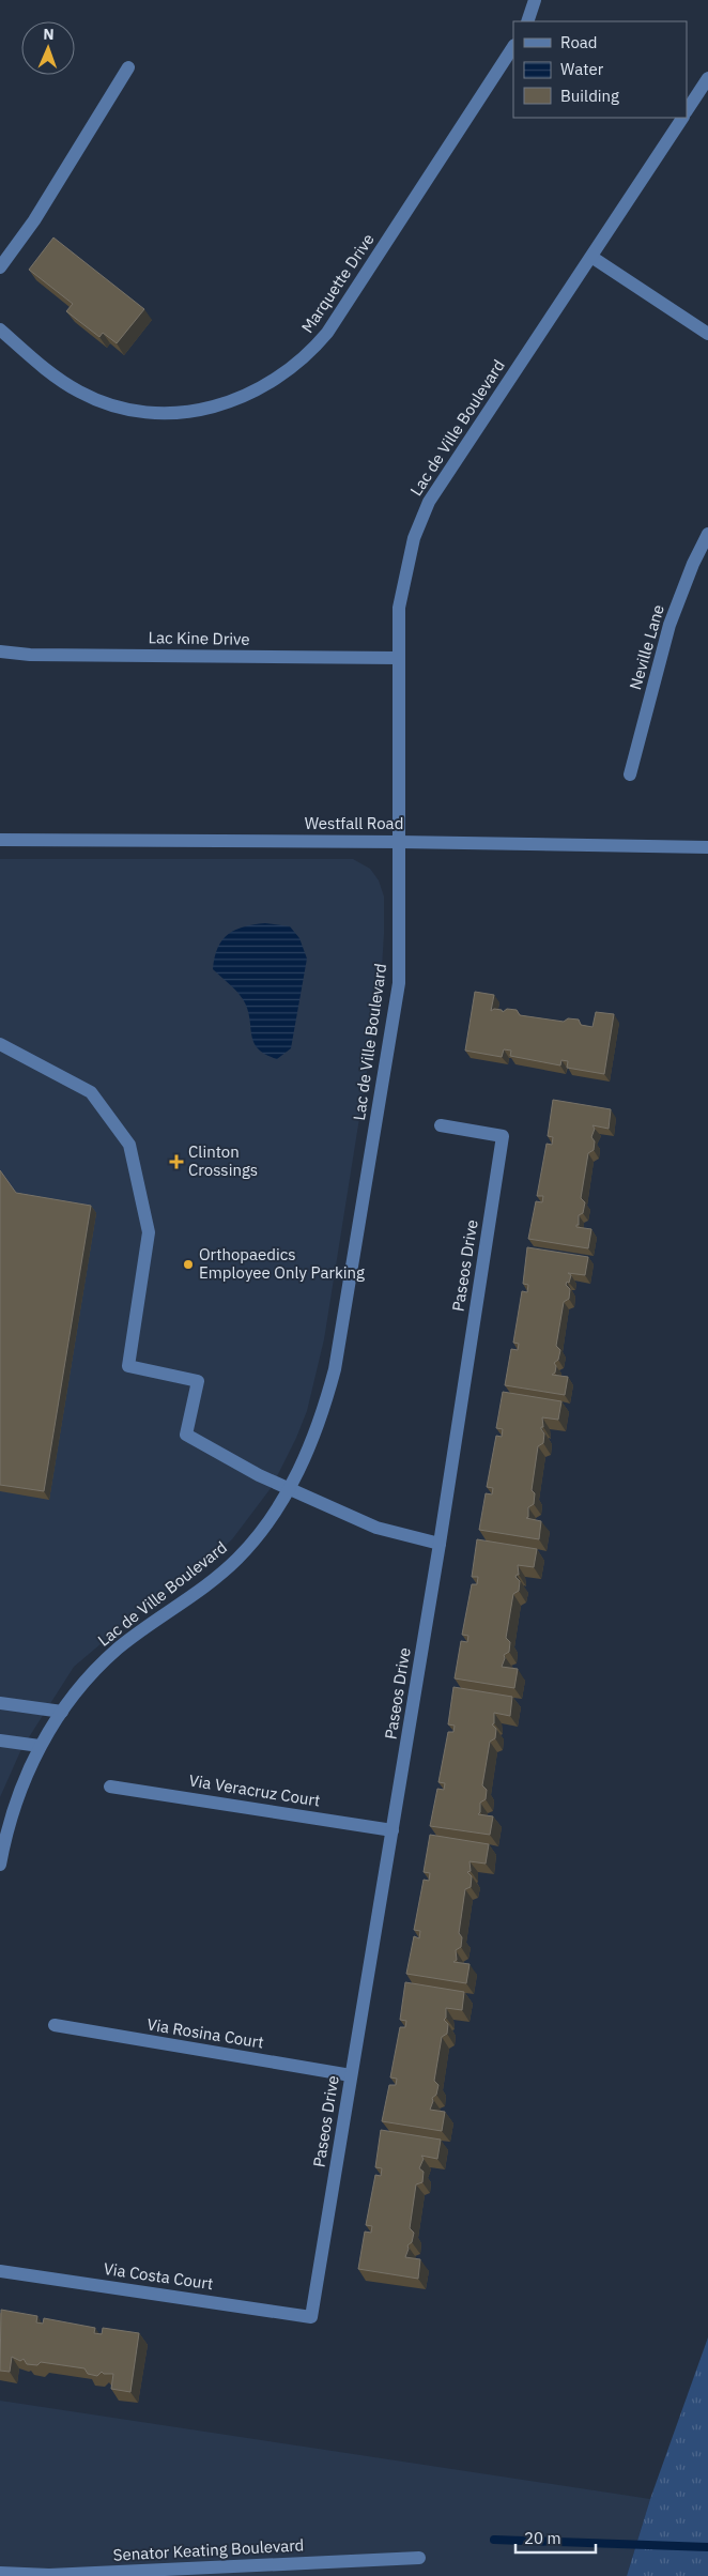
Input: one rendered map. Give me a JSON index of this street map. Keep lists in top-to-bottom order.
{
  "streets": {
    "street": [
      "Marquette Drive",
      "Lac de Ville Boulevard",
      "Lac Kine Drive",
      "Neville Lane",
      "Westfall Road",
      "Paseos Drive",
      "Via Veracruz Court",
      "Via Rosina Court",
      "Via Costa Court",
      "Senator Keating Boulevard"
    ]
  },
  "crossings": [
    ["Lac de Ville Boulevard", "Lac Kine Drive"],
    ["Lac de Ville Boulevard", "Westfall Road"],
    ["Paseos Drive", "Via Veracruz Court"],
    ["Paseos Drive", "Via Rosina Court"],
    ["Paseos Drive", "Via Costa Court"]
  ],
  "places": {
    "health": ["Clinton Crossings"],
    "other": ["Orthopaedics Employee Only Parking"]
  },
  "legend": ["Road", "Water", "Building"],
  "scale_bar": "20 m",
  "north": "top"
}
